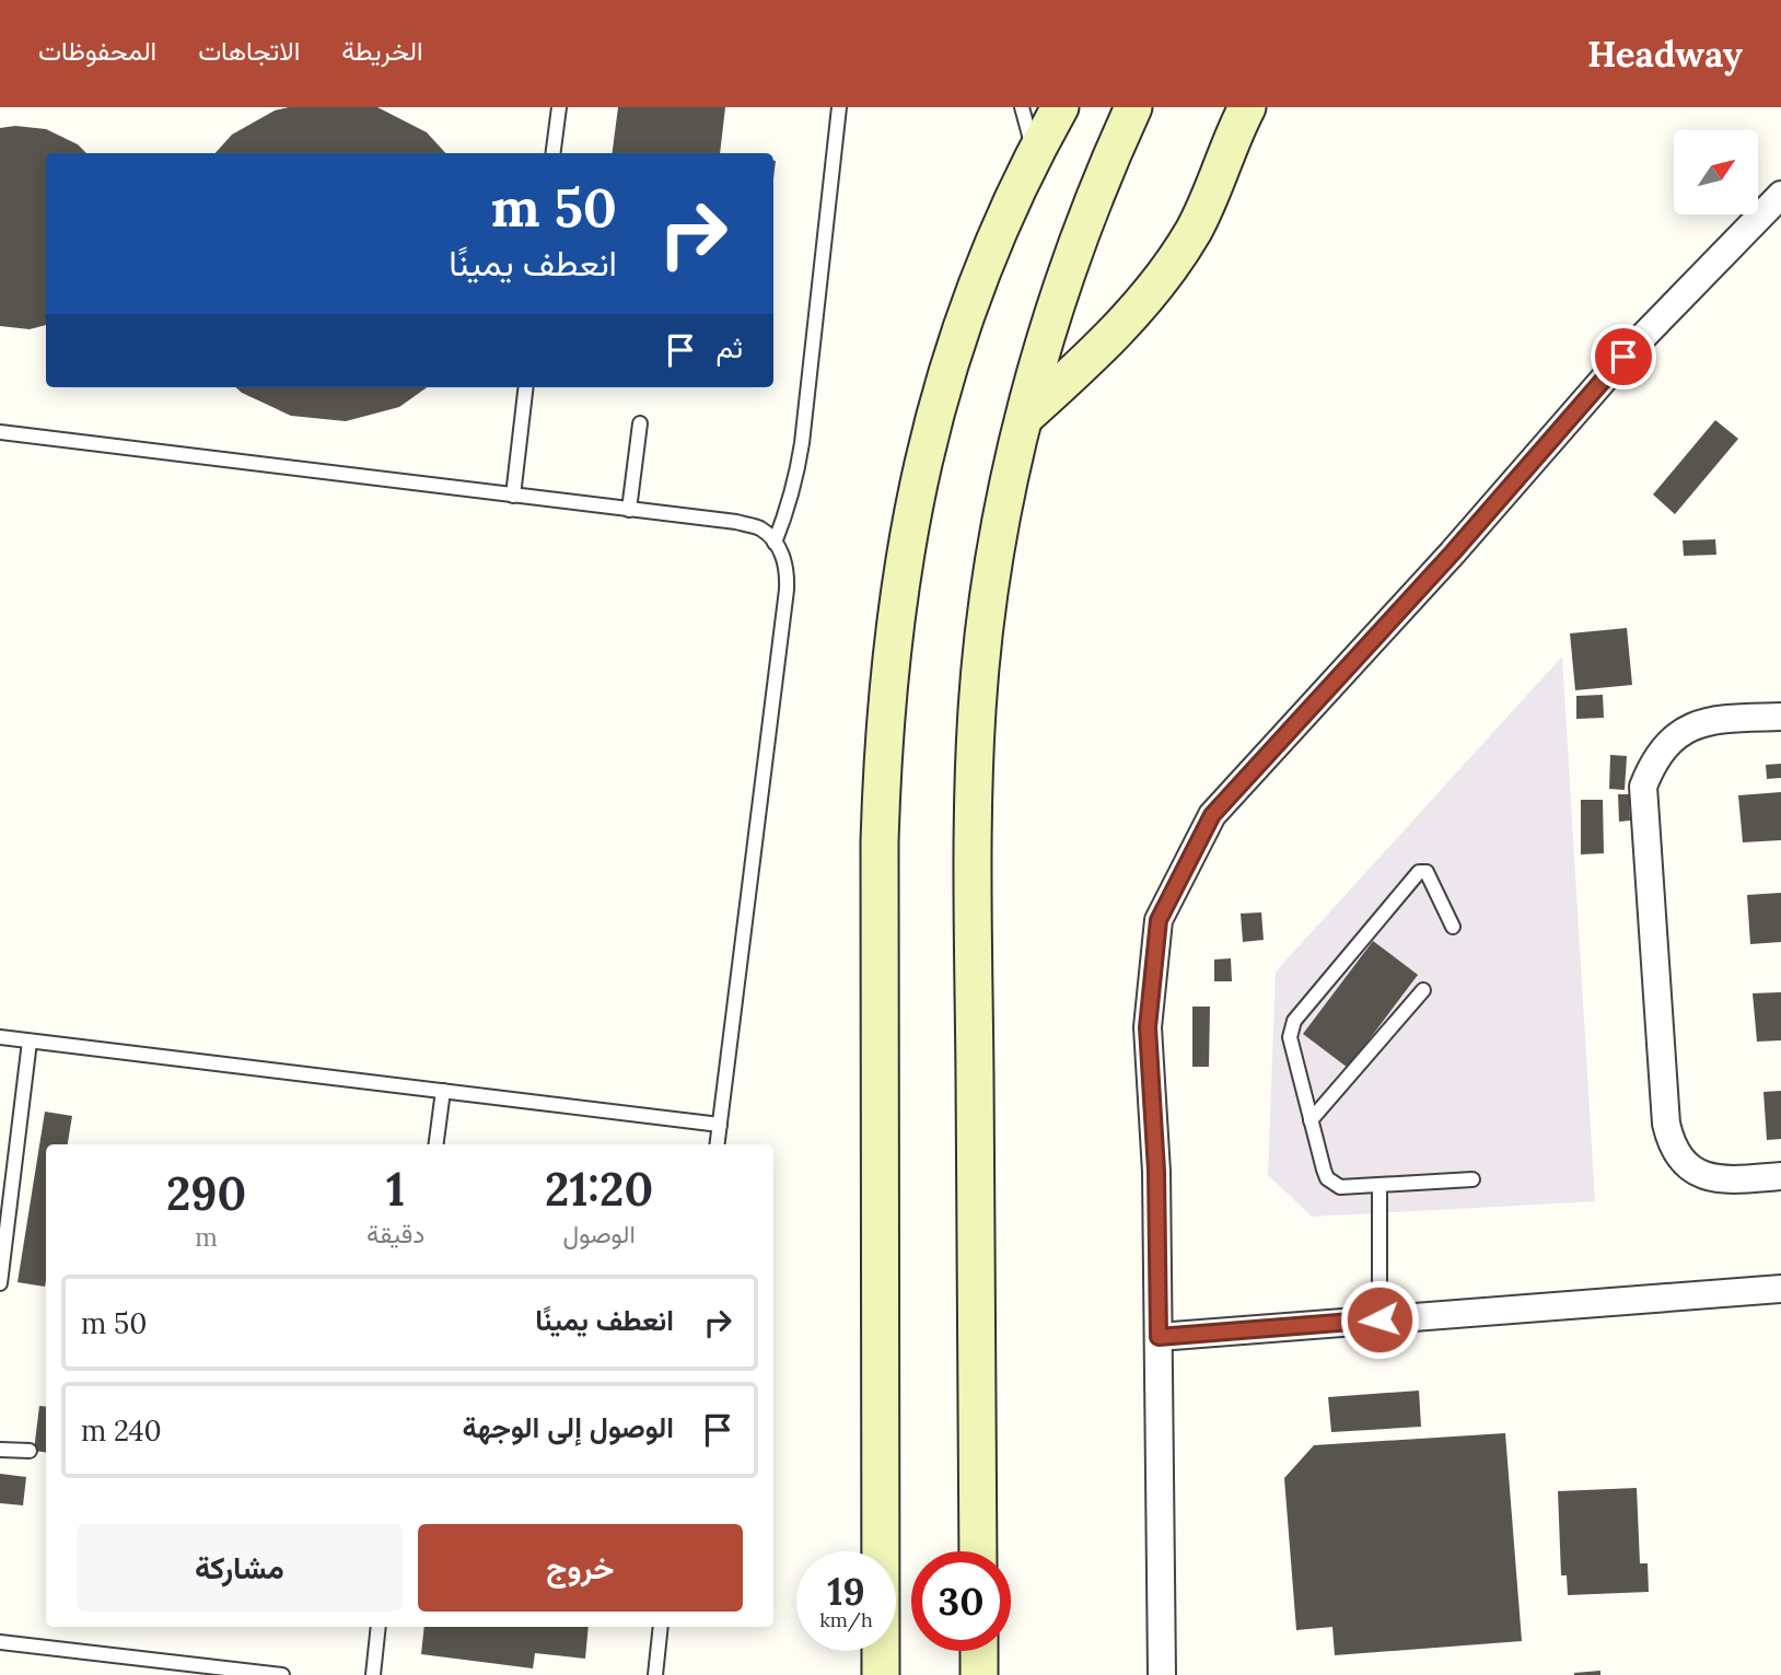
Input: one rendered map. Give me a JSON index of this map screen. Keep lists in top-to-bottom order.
{
  "north": "top right",
  "page": {
    "header": "Headway",
    "nav": ["الخريطة", "الاتجاهات", "المحفوظات"],
    "turn": ["50 m", "انعطف يمينًا"],
    "then": "ثم",
    "eta": [
      "21:20",
      "الوصول",
      "1",
      "دقيقة",
      "290",
      "m"
    ],
    "list": [
      {
        "name": "انعطف يمينًا",
        "value": "50 m"
      },
      {
        "name": "الوصول إلى الوجهة",
        "value": "240 m"
      }
    ],
    "buttons": ["خروج", "مشاركة"],
    "speed": "19 km/h",
    "limit": "30"
  }
}
